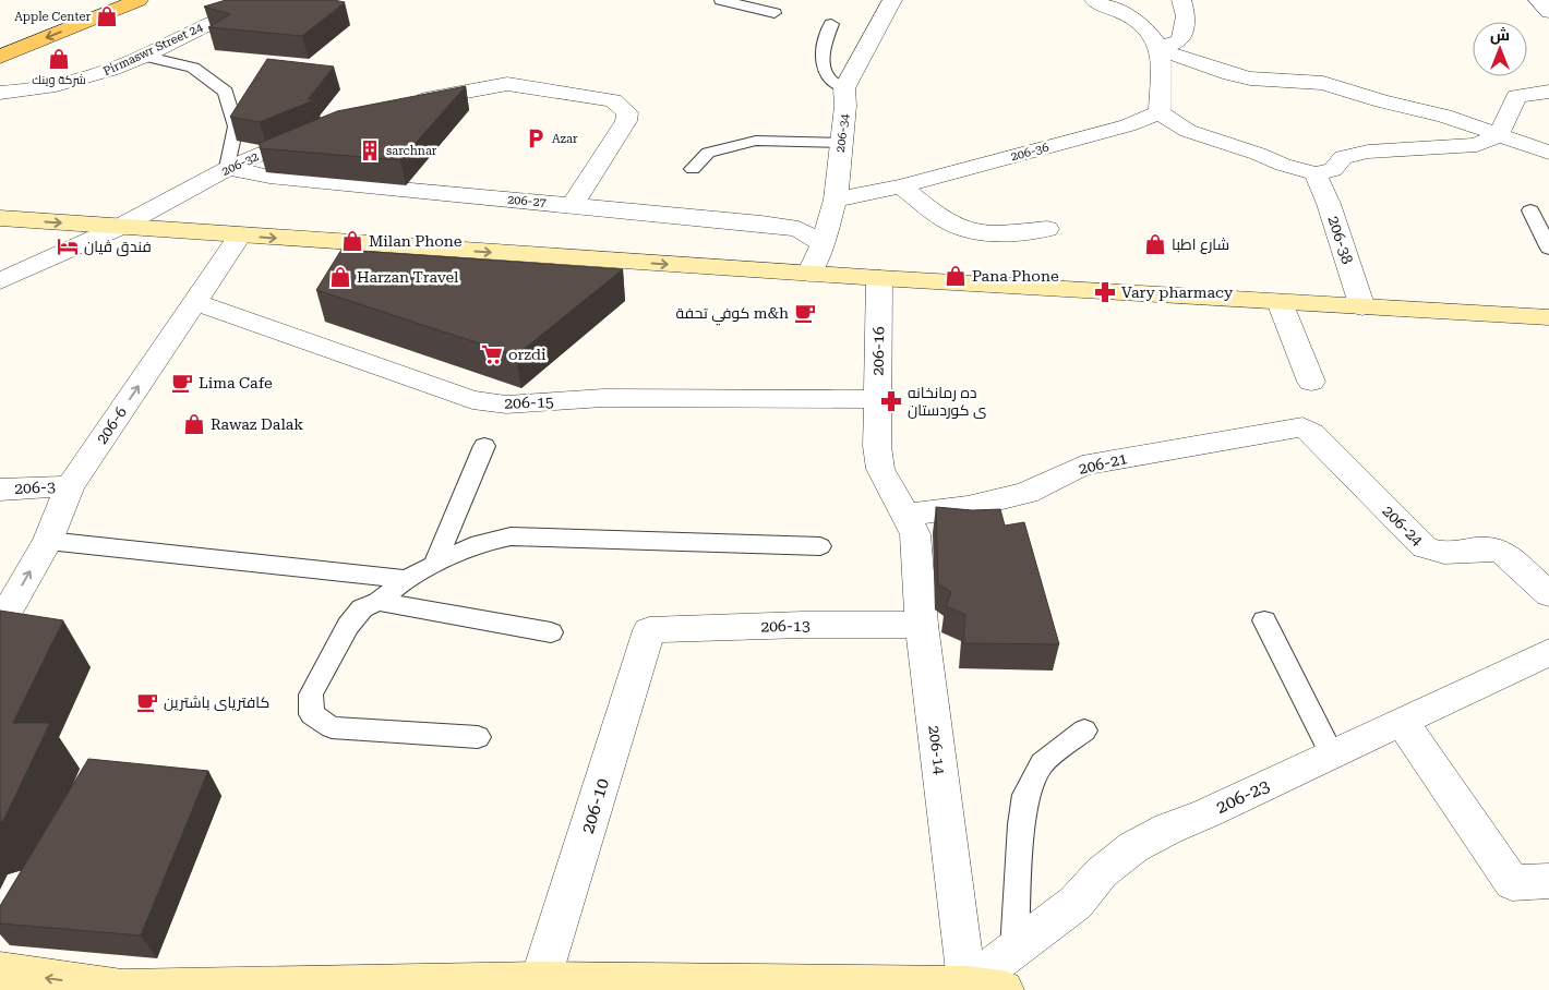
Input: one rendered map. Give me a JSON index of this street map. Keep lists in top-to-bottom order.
{
  "streets": {
    "street": [
      "Pirmaswr Street 24",
      "206-34",
      "206-36",
      "206-32",
      "206-27",
      "206-38",
      "206-16",
      "206-15",
      "206-6",
      "206-21",
      "206-3",
      "206-24",
      "206-13",
      "206-14",
      "206-23",
      "206-10"
    ]
  },
  "crossings": [
    ["206-34", "206-36"],
    ["206-34", "206-27"],
    ["206-32", "206-27"],
    ["206-16", "206-15"],
    ["206-16", "206-21"],
    ["206-16", "206-14"],
    ["206-15", "206-6"],
    ["206-6", "206-3"],
    ["206-21", "206-24"],
    ["206-21", "206-14"],
    ["206-13", "206-14"],
    ["206-13", "206-10"],
    ["206-14", "206-23"]
  ],
  "one_way": ["206-6"],
  "places": {
    "shop": [
      "Apple Center",
      "شرکة وينك",
      "Milan Phone",
      "شارع اطبا",
      "Pana Phone",
      "Harzan Travel",
      "Rawaz Dalak"
    ],
    "parking": ["Azar"],
    "building": ["sarchnar"],
    "hotel": ["فندق ڤيان"],
    "pharmacy": ["Vary pharmacy", "ده رمانخانه ی کوردستان"],
    "cafe": ["كوفي تحفة m&h", "Lima Cafe", "كافترياى باشترين"],
    "supermarket": ["orzdi"]
  },
  "north": "top"
}
